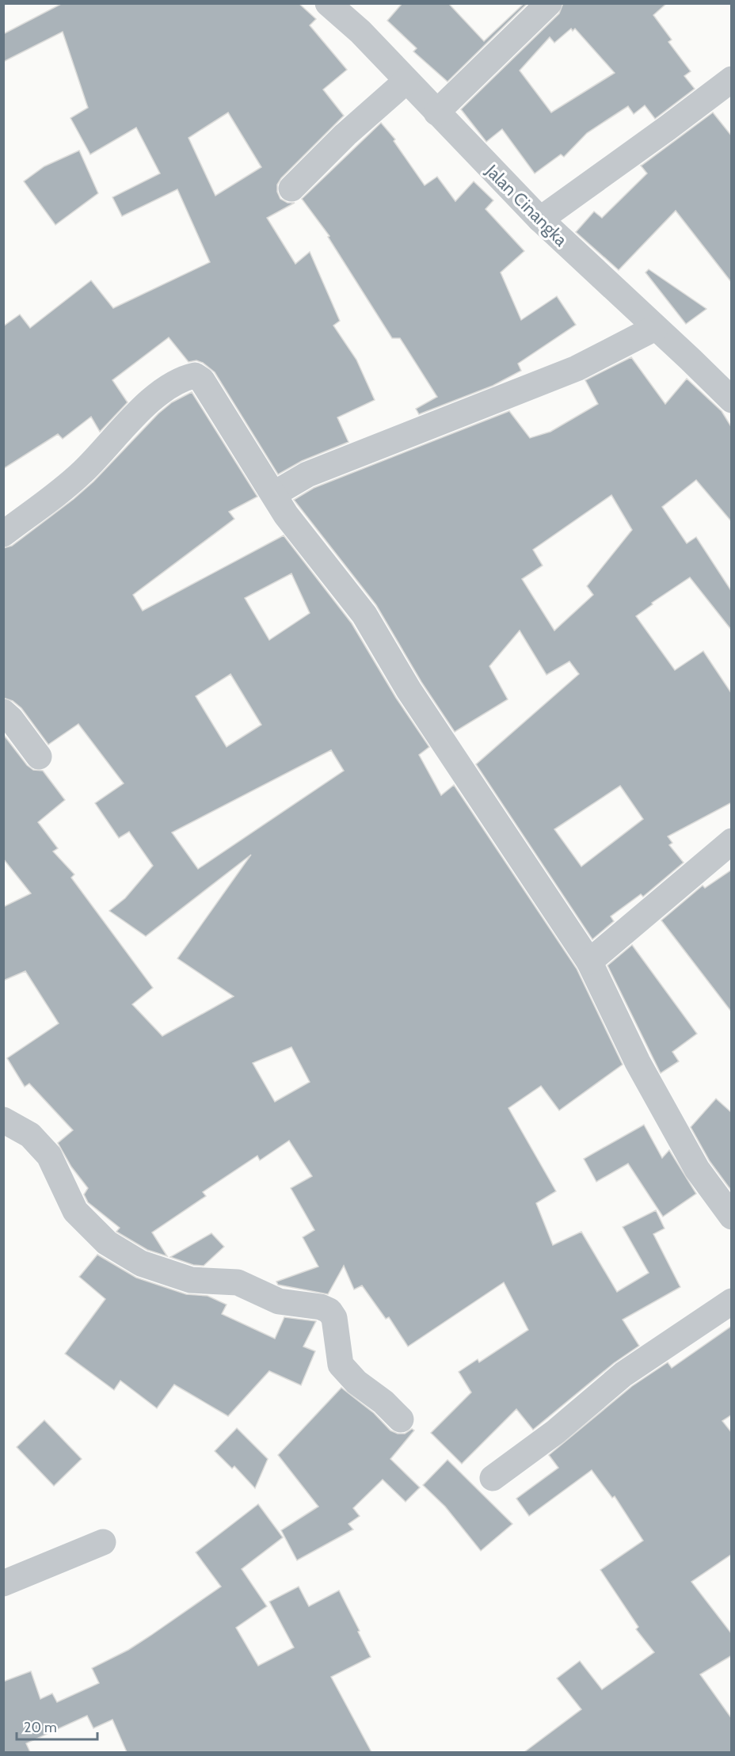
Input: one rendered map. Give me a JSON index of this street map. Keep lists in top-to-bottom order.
{
  "streets": {
    "street": ["Jalan Cinangka"]
  },
  "scale_bar": "20 m"
}
